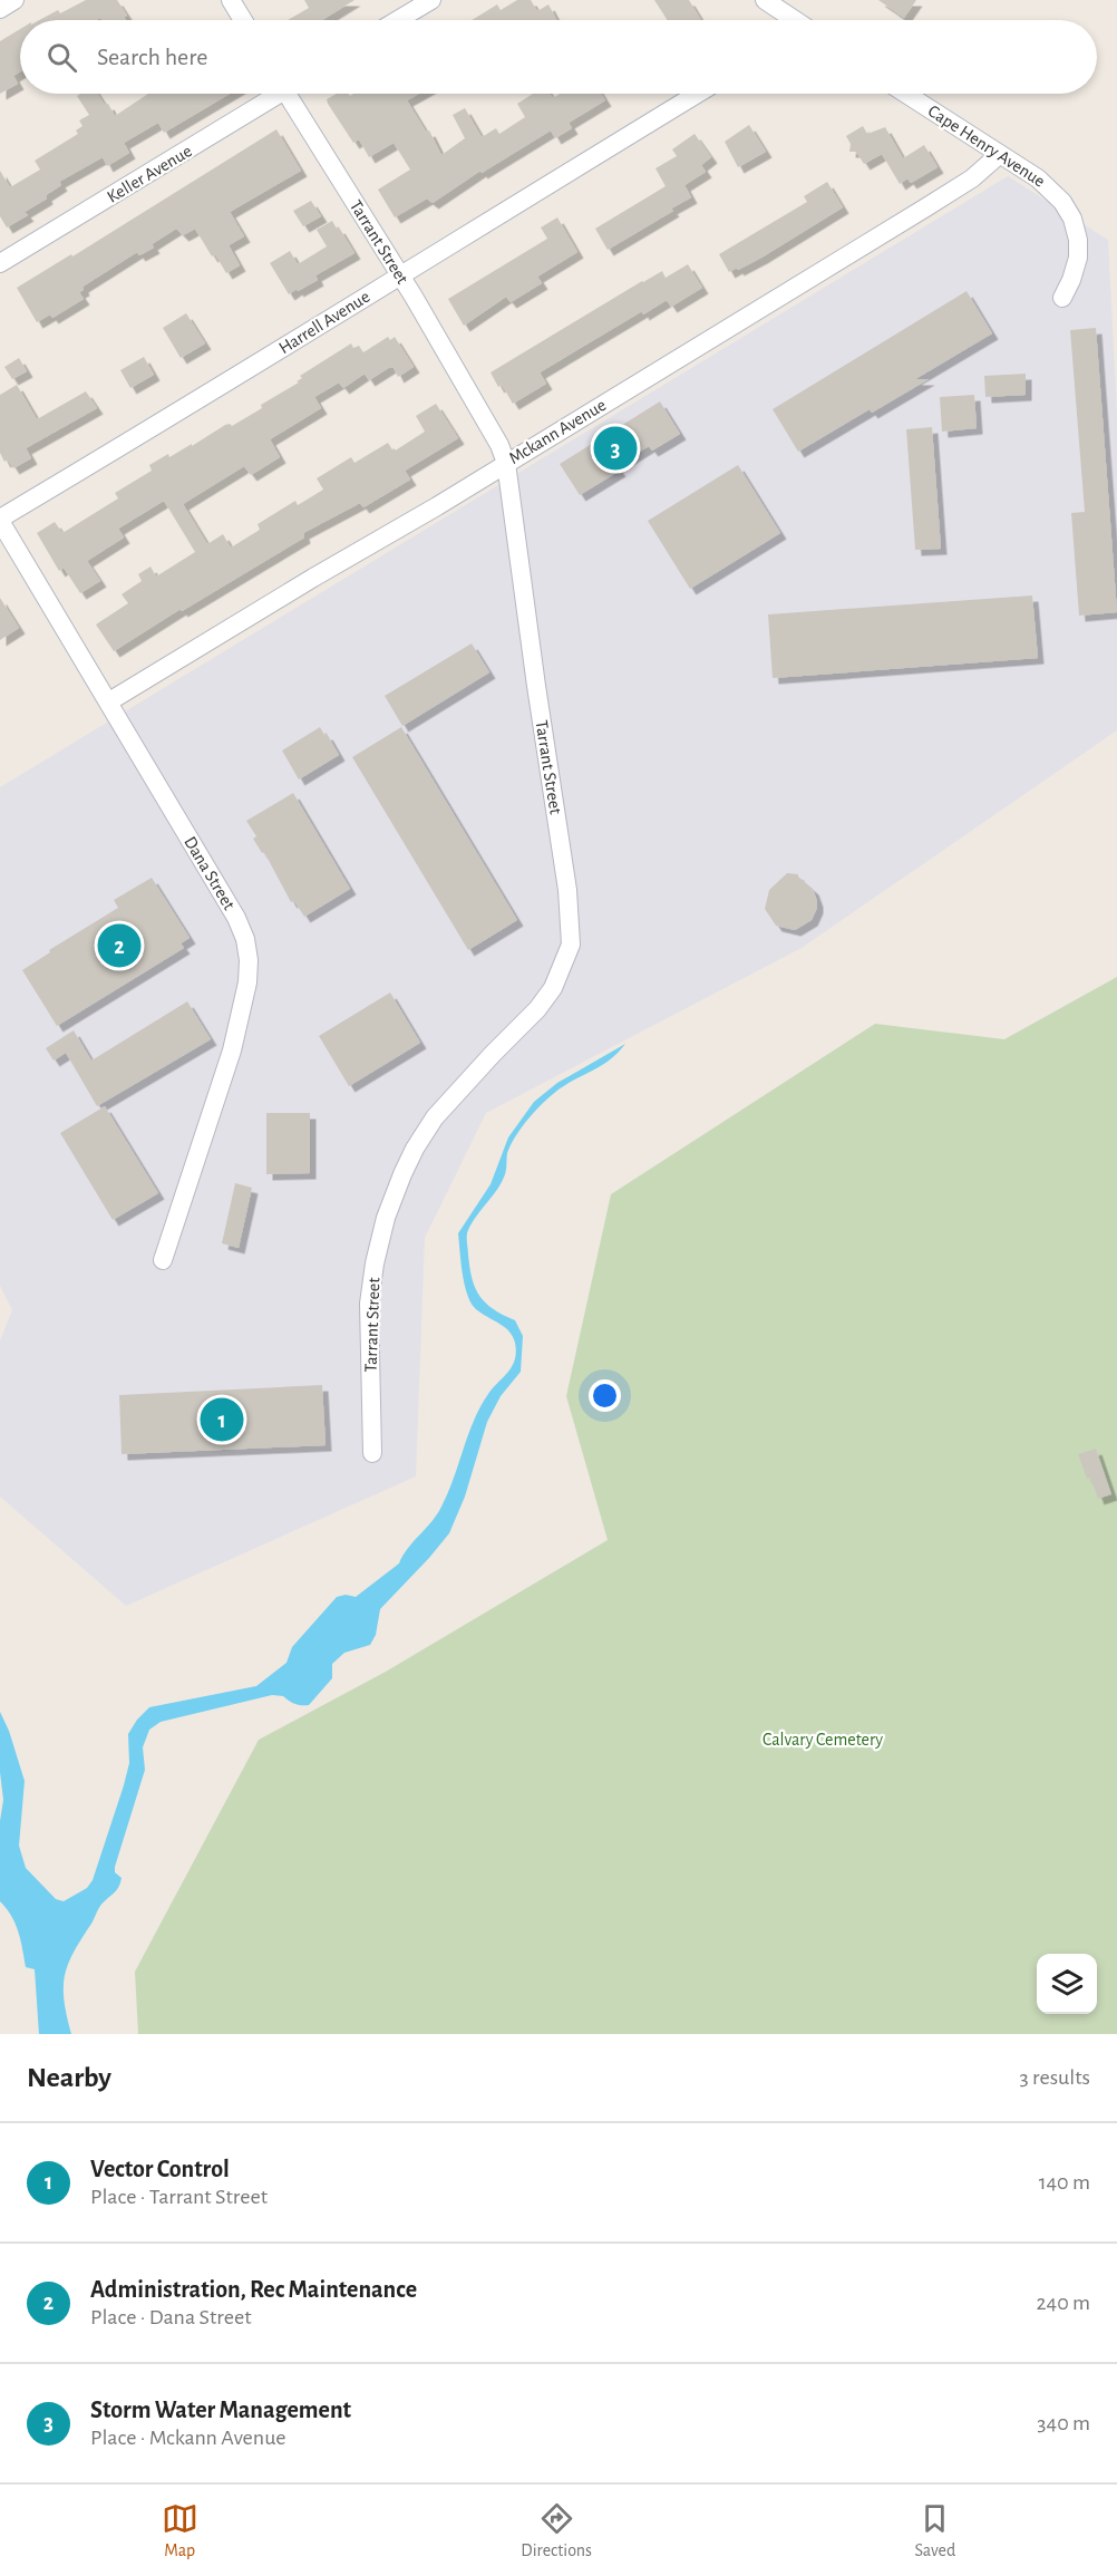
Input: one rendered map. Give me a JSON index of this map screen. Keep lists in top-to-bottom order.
{
  "streets": {
    "street": [
      "Cape Henry Avenue",
      "Keller Avenue",
      "Tarrant Street",
      "Harrell Avenue",
      "Mckann Avenue",
      "Dana Street"
    ]
  },
  "crossings": [
    ["Cape Henry Avenue", "Mckann Avenue"],
    ["Tarrant Street", "Harrell Avenue"],
    ["Tarrant Street", "Mckann Avenue"],
    ["Harrell Avenue", "Dana Street"],
    ["Mckann Avenue", "Dana Street"]
  ],
  "parks": ["Calvary Cemetery"],
  "page": {
    "search": "Search here",
    "pins": ["3", "2", "1"],
    "heading": ["Nearby", "3 results"],
    "list": [
      {
        "mark": "1",
        "name": "Vector Control",
        "note": "Place · Tarrant Street",
        "value": "140 m"
      },
      {
        "mark": "2",
        "name": "Administration, Rec Maintenance",
        "note": "Place · Dana Street",
        "value": "240 m"
      },
      {
        "mark": "3",
        "name": "Storm Water Management",
        "note": "Place · Mckann Avenue",
        "value": "340 m"
      }
    ],
    "nav": ["Map", "Directions", "Saved"]
  }
}
